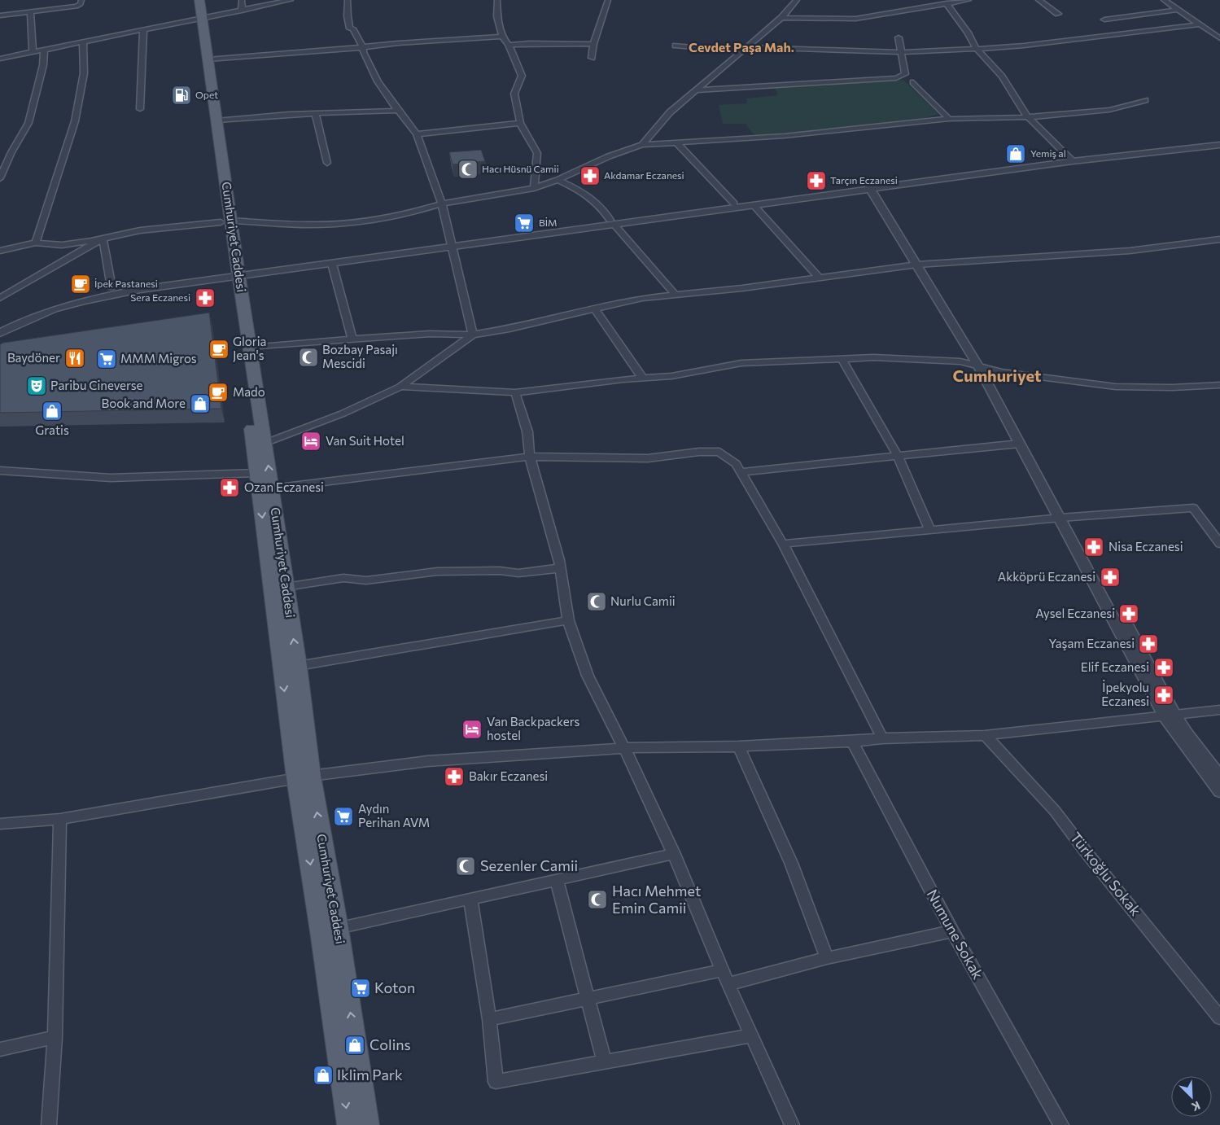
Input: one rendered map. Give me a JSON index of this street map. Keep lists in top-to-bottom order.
{
  "streets": {
    "main road": ["Cumhuriyet Caddesi"],
    "street": ["Türkoğlu Sokak", "Numune Sokak"]
  },
  "districts": ["Cevdet Paşa Mah.", "Cumhuriyet"],
  "places": {
    "fuel station": ["Opet"],
    "shop": [
      "Yemiş al",
      "Book and More",
      "Gratis",
      "Colins",
      "Iklim Park"
    ],
    "mosque": [
      "Hacı Hüsnü Camii",
      "Bozbay Pasajı Mescidi",
      "Nurlu Camii",
      "Sezenler Camii",
      "Hacı Mehmet Emin Camii"
    ],
    "pharmacy": [
      "Akdamar Eczanesi",
      "Tarçın Eczanesi",
      "Sera Eczanesi",
      "Ozan Eczanesi",
      "Nisa Eczanesi",
      "Akköprü Eczanesi",
      "Aysel Eczanesi",
      "Yaşam Eczanesi",
      "Elif Eczanesi",
      "İpekyolu Eczanesi",
      "Bakır Eczanesi"
    ],
    "supermarket": [
      "BİM",
      "MMM Migros",
      "Aydın Perihan AVM",
      "Koton"
    ],
    "cafe": ["İpek Pastanesi", "Gloria Jean's", "Mado"],
    "restaurant": ["Baydöner"],
    "theatre": ["Paribu Cineverse"],
    "hotel": ["Van Suit Hotel", "Van Backpackers hostel"]
  },
  "north": "bottom right"
}
